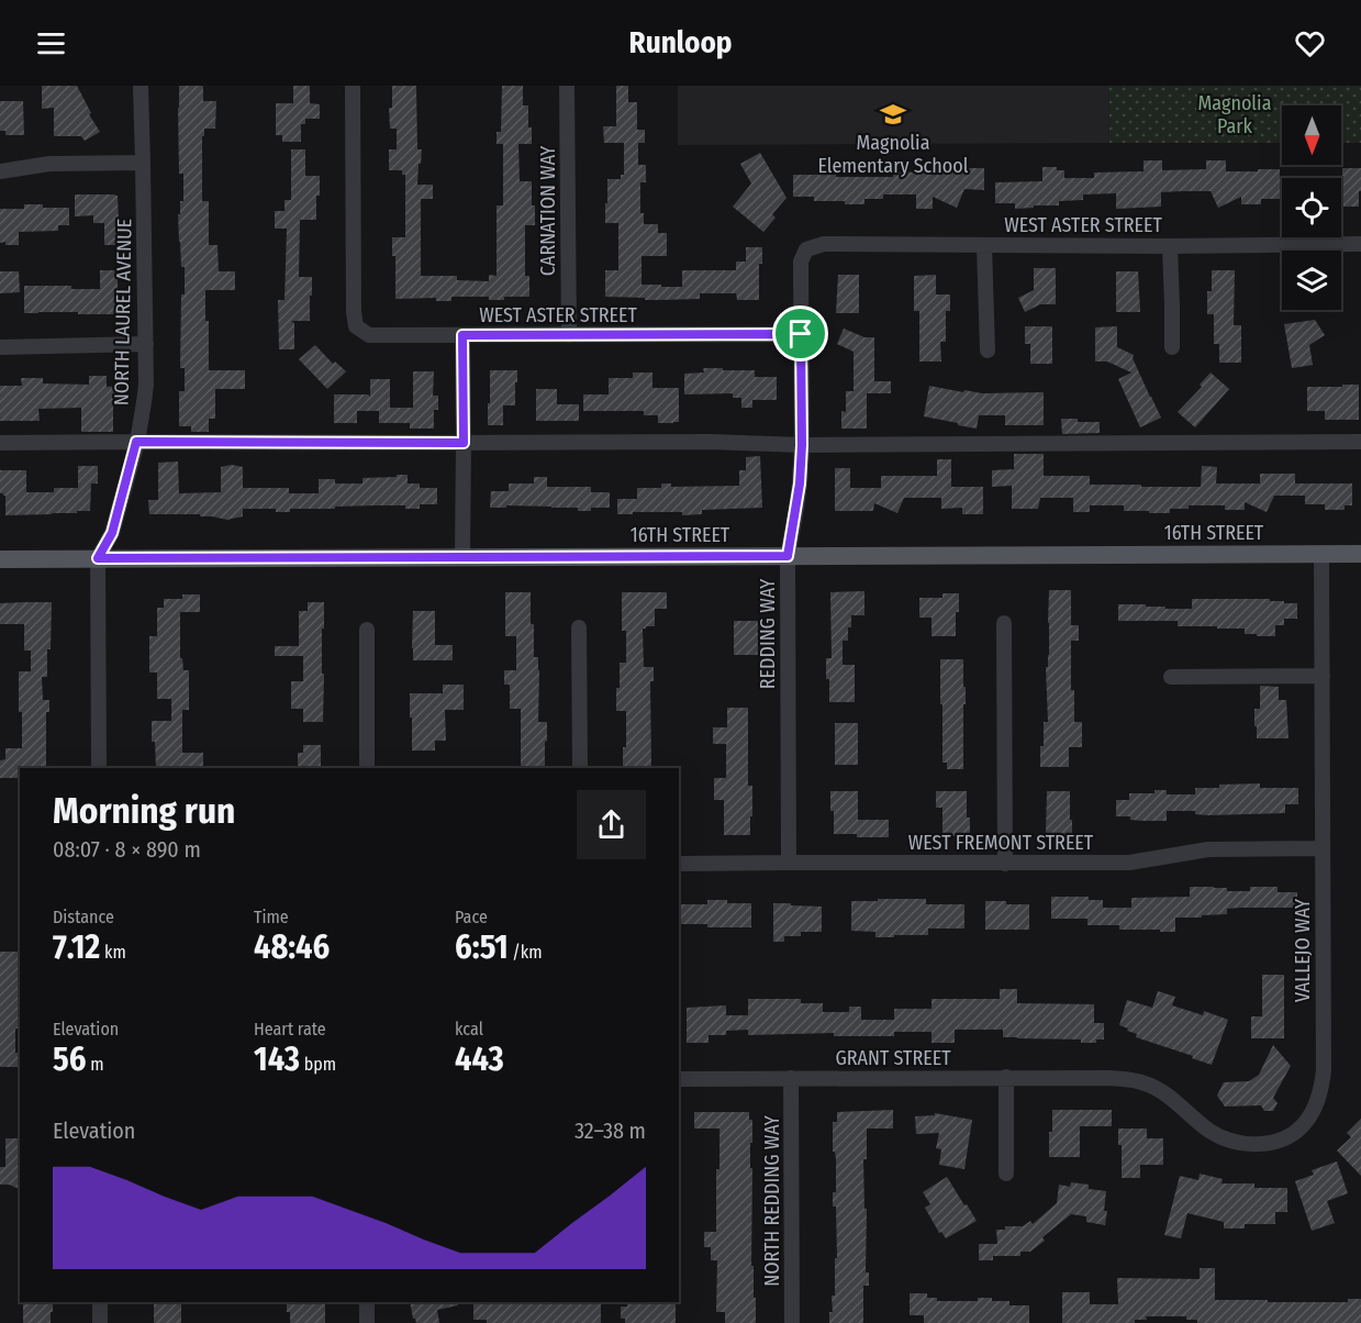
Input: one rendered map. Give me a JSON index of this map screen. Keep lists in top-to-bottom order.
{
  "streets": {
    "main road": ["16TH STREET"],
    "street": [
      "CARNATION WAY",
      "WEST ASTER STREET",
      "NORTH LAUREL AVENUE",
      "REDDING WAY",
      "WEST FREMONT STREET",
      "VALLEJO WAY",
      "GRANT STREET",
      "NORTH REDDING WAY"
    ]
  },
  "crossings": [
    ["CARNATION WAY", "WEST ASTER STREET"],
    ["WEST ASTER STREET", "REDDING WAY"],
    ["NORTH LAUREL AVENUE", "16TH STREET"],
    ["16TH STREET", "REDDING WAY"],
    ["16TH STREET", "VALLEJO WAY"],
    ["REDDING WAY", "WEST FREMONT STREET"],
    ["WEST FREMONT STREET", "VALLEJO WAY"],
    ["VALLEJO WAY", "GRANT STREET"],
    ["GRANT STREET", "NORTH REDDING WAY"]
  ],
  "parks": ["Magnolia Park"],
  "places": {
    "school or university": ["Magnolia Elementary School"]
  },
  "north": "bottom",
  "page": {
    "header": "Runloop",
    "heading": ["Morning run", "08:07 · 8 × 890 m"],
    "stats": [
      ["Distance", "7.12 km"],
      ["Time", "48:46"],
      ["Pace", "6:51 /km"],
      ["Elevation", "56 m"],
      ["Heart rate", "143 bpm"],
      ["kcal", "443"]
    ],
    "chart": ["Elevation", "32–38 m"]
  }
}
